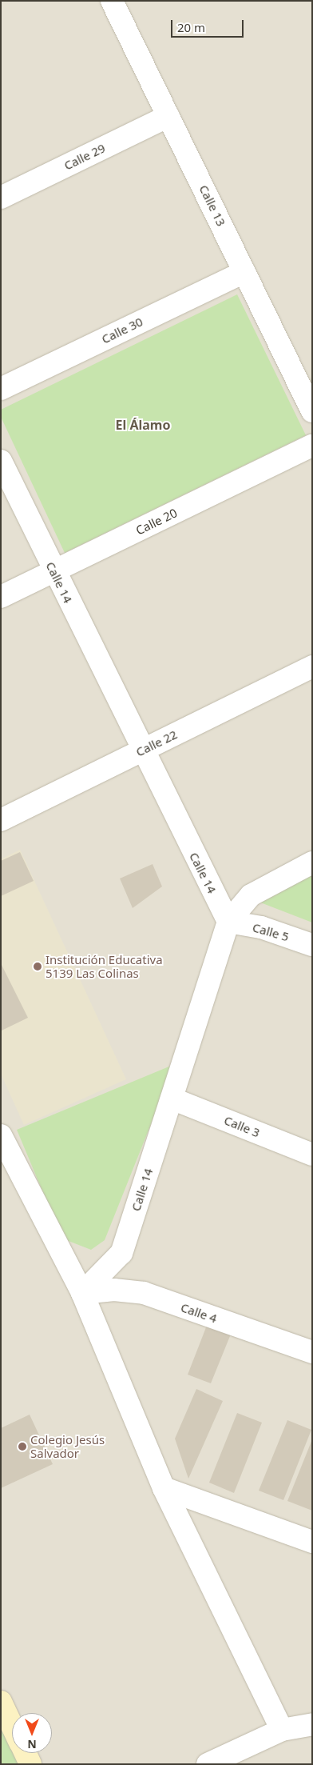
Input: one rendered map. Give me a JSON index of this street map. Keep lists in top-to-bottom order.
{
  "streets": {
    "street": [
      "Calle 29",
      "Calle 13",
      "Calle 30",
      "Calle 20",
      "Calle 14",
      "Calle 22",
      "Calle 5",
      "Calle 3",
      "Calle 4"
    ]
  },
  "crossings": [
    ["Calle 29", "Calle 13"],
    ["Calle 13", "Calle 30"],
    ["Calle 20", "Calle 14"],
    ["Calle 14", "Calle 22"],
    ["Calle 14", "Calle 5"],
    ["Calle 14", "Calle 3"],
    ["Calle 14", "Calle 4"]
  ],
  "districts": ["El Álamo"],
  "places": ["Institución Educativa 5139 Las Colinas", "Colegio Jesús Salvador"],
  "scale_bar": "20 m",
  "north": "bottom"
}
